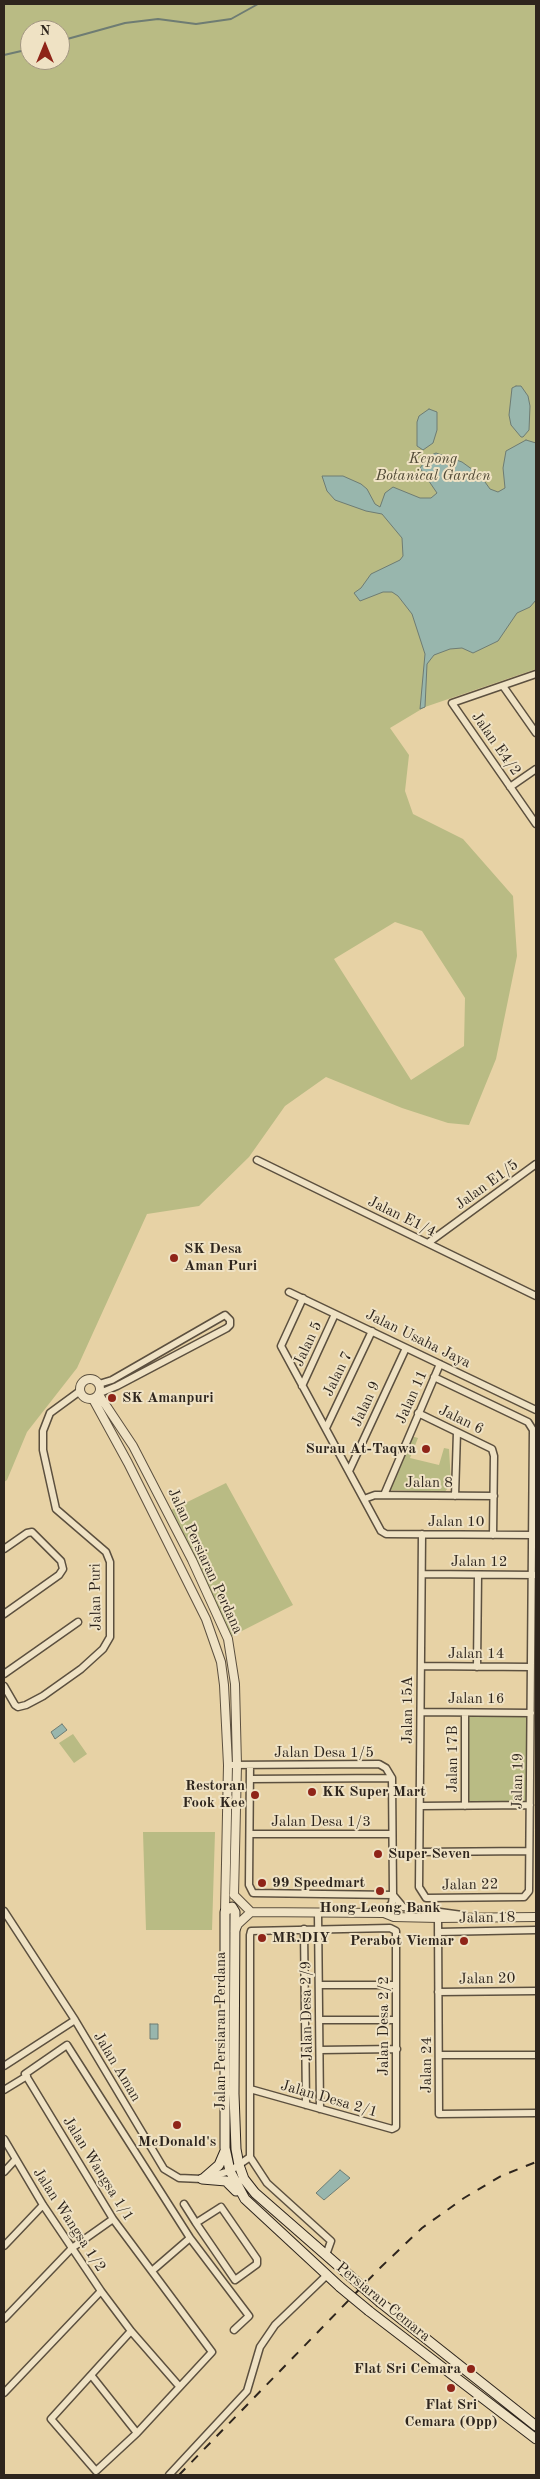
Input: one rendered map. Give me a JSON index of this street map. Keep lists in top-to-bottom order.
{
  "streets": {
    "main road": ["Jalan Persiaran Perdana", "Persiaran Cemara"],
    "street": [
      "Jalan E4/2",
      "Jalan E1/5",
      "Jalan E1/4",
      "Jalan Usaha Jaya",
      "Jalan 5",
      "Jalan 7",
      "Jalan 11",
      "Jalan 9",
      "Jalan 6",
      "Jalan 8",
      "Jalan 10",
      "Jalan 12",
      "Jalan Puri",
      "Jalan 14",
      "Jalan 16",
      "Jalan 15A",
      "Jalan Desa 1/5",
      "Jalan 17B",
      "Jalan 19",
      "Jalan Desa 1/3",
      "Jalan 22",
      "Jalan 18",
      "Jalan 20",
      "Jalan Desa 2/9",
      "Jalan Desa 2/2",
      "Jalan 24",
      "Jalan Aman",
      "Jalan Desa 2/1",
      "Jalan Wangsa 1/1",
      "Jalan Wangsa 1/2"
    ]
  },
  "crossings": [
    ["Jalan E1/5", "Jalan E1/4"],
    ["Jalan Usaha Jaya", "Jalan 5"],
    ["Jalan Usaha Jaya", "Jalan 7"],
    ["Jalan Usaha Jaya", "Jalan 11"],
    ["Jalan Usaha Jaya", "Jalan 9"],
    ["Jalan 11", "Jalan 6"],
    ["Jalan 11", "Jalan 8"],
    ["Jalan 6", "Jalan 8"],
    ["Jalan 8", "Jalan 10"],
    ["Jalan 10", "Jalan 15A"],
    ["Jalan Persiaran Perdana", "Jalan Puri"],
    ["Jalan Persiaran Perdana", "Jalan Desa 1/5"],
    ["Jalan Persiaran Perdana", "Jalan Aman"],
    ["Jalan Persiaran Perdana", "Persiaran Cemara"],
    ["Jalan 12", "Jalan 15A"],
    ["Jalan 12", "Jalan 19"],
    ["Jalan 14", "Jalan 15A"],
    ["Jalan 14", "Jalan 19"],
    ["Jalan 16", "Jalan 15A"],
    ["Jalan 16", "Jalan 17B"],
    ["Jalan 16", "Jalan 19"],
    ["Jalan 15A", "Jalan 22"],
    ["Jalan 19", "Jalan 22"],
    ["Jalan 18", "Jalan 24"],
    ["Jalan 20", "Jalan 24"],
    ["Jalan Desa 2/9", "Jalan Desa 2/2"],
    ["Jalan Desa 2/9", "Jalan Desa 2/1"],
    ["Jalan Desa 2/2", "Jalan Desa 2/1"],
    ["Jalan Aman", "Persiaran Cemara"],
    ["Jalan Wangsa 1/1", "Jalan Wangsa 1/2"]
  ],
  "parks": ["Kepong Botanical Garden"],
  "places": [
    "SK Desa Aman Puri",
    "SK Amanpuri",
    "Surau At-Taqwa",
    "KK Super Mart",
    "Restoran Fook Kee",
    "Super Seven",
    "99 Speedmart",
    "Hong Leong Bank",
    "MR.DIY",
    "Perabot Vicmar",
    "McDonald's",
    "Flat Sri Cemara",
    "Flat Sri Cemara (Opp)"
  ],
  "north": "top"
}
